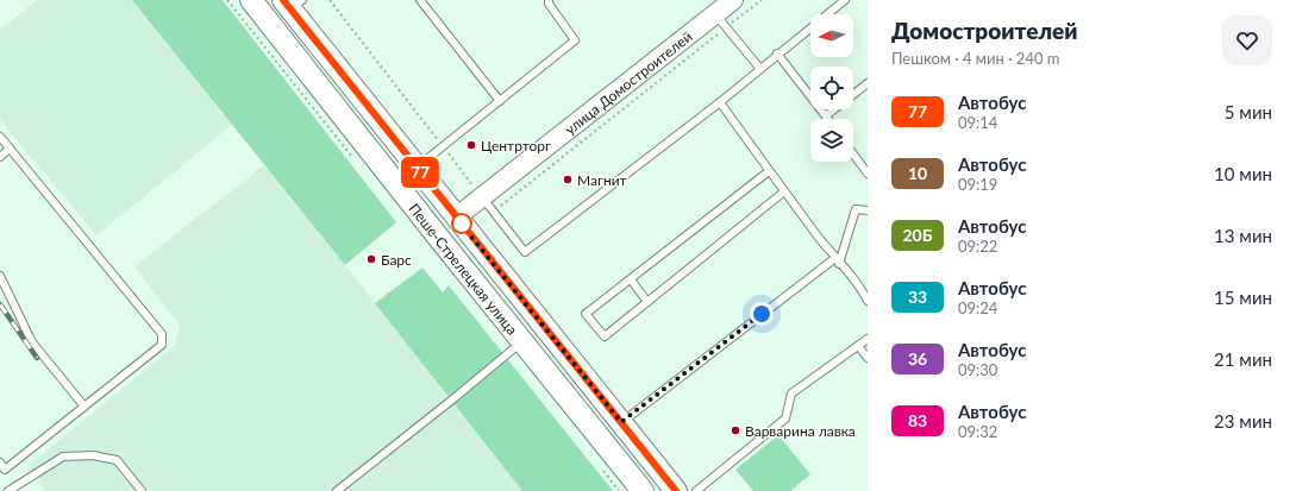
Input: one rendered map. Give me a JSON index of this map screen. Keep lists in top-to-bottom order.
{
  "streets": {
    "main road": ["Пеше-Стрелецкая улица"],
    "street": ["улица Домостроителей"]
  },
  "crossings": [
    ["улица Домостроителей", "Пеше-Стрелецкая улица"]
  ],
  "places": [
    "Центрторг",
    "Магнит",
    "Барс",
    "Варварина лавка"
  ],
  "lines": ["bus line 77"],
  "north": "left",
  "page": {
    "on_map": "77",
    "heading": ["Домостроителей", "Пешком · 4 мин · 240 m"],
    "list": [
      {
        "mark": "77",
        "name": "Автобус",
        "note": "09:14",
        "value": "5 мин"
      },
      {
        "mark": "10",
        "name": "Автобус",
        "note": "09:19",
        "value": "10 мин"
      },
      {
        "mark": "20Б",
        "name": "Автобус",
        "note": "09:22",
        "value": "13 мин"
      },
      {
        "mark": "33",
        "name": "Автобус",
        "note": "09:24",
        "value": "15 мин"
      },
      {
        "mark": "36",
        "name": "Автобус",
        "note": "09:30",
        "value": "21 мин"
      },
      {
        "mark": "83",
        "name": "Автобус",
        "note": "09:32",
        "value": "23 мин"
      }
    ]
  }
}
